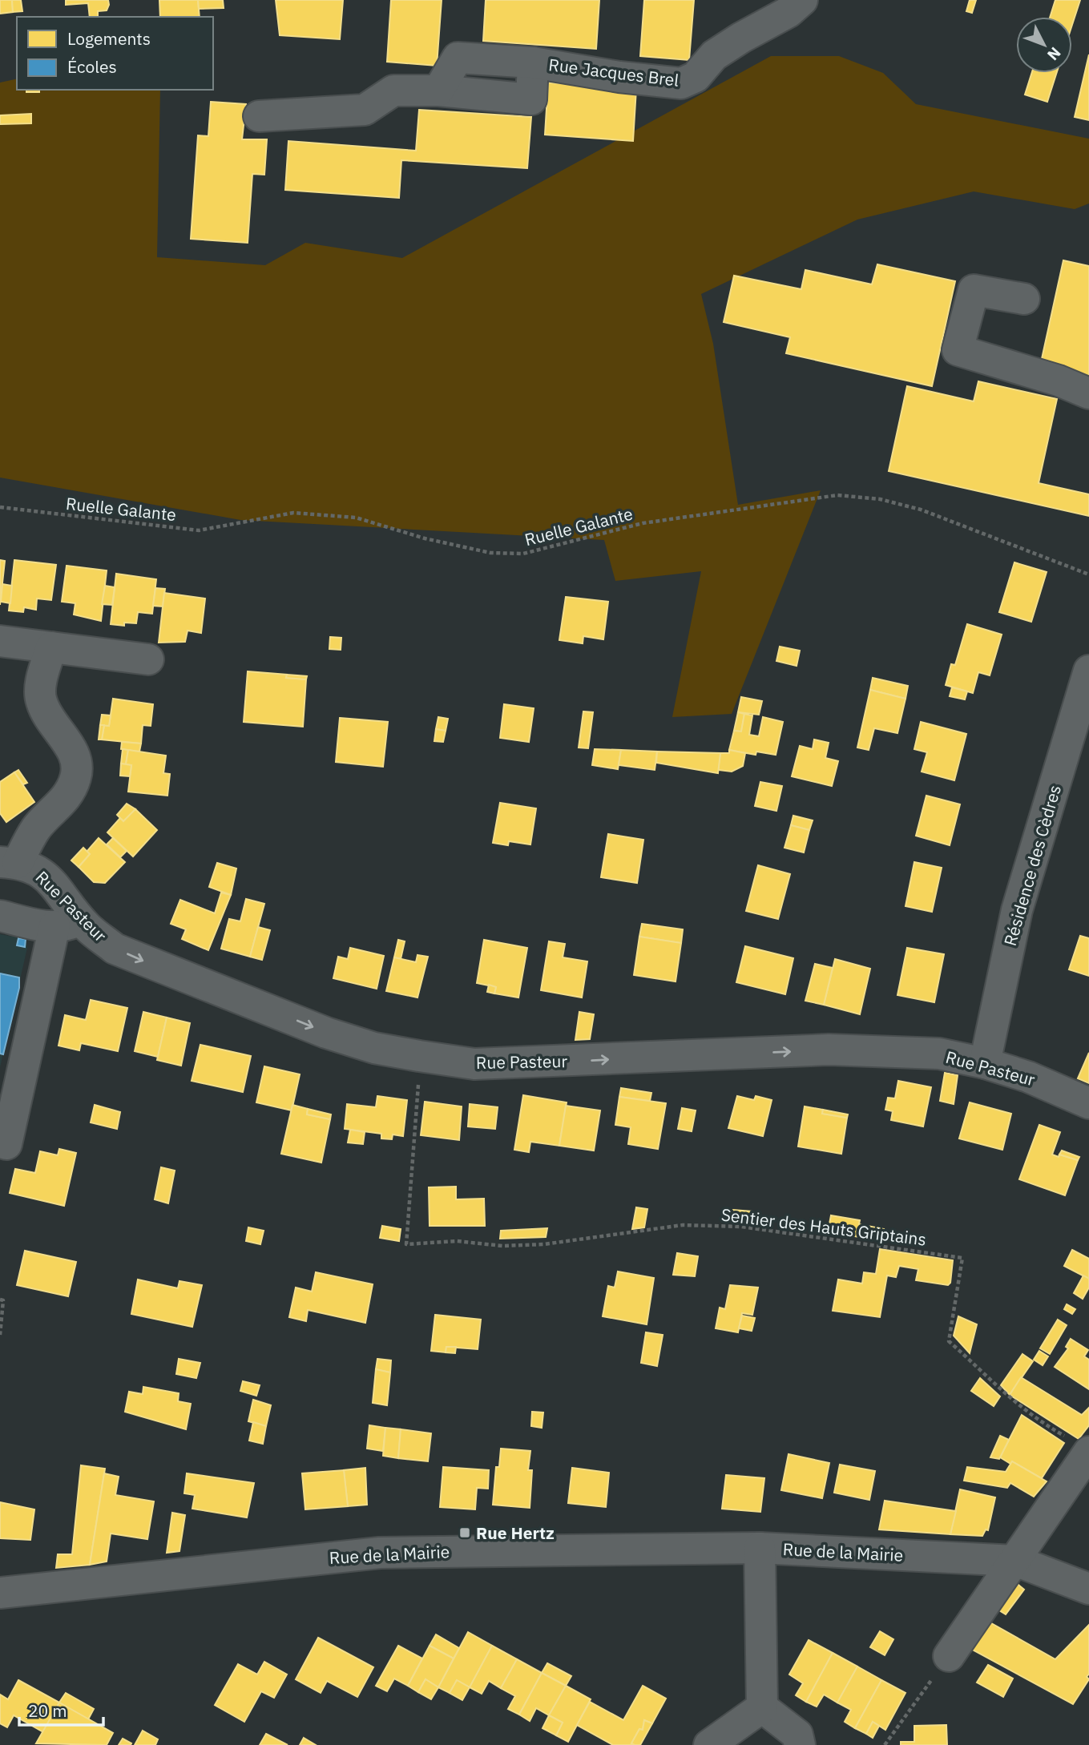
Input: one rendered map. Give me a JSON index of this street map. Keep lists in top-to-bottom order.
{
  "streets": {
    "street": [
      "Rue Jacques Brel",
      "Résidence des Cèdres",
      "Rue Pasteur",
      "Rue de la Mairie"
    ],
    "path": ["Ruelle Galante", "Sentier des Hauts Griptains"]
  },
  "crossings": [
    ["Résidence des Cèdres", "Rue Pasteur"],
    ["Rue Pasteur", "Sentier des Hauts Griptains"]
  ],
  "one_way": ["Rue Pasteur"],
  "places": {
    "transit": ["Rue Hertz"]
  },
  "legend": ["Logements", "Écoles"],
  "scale_bar": "20 m",
  "north": "bottom right"
}
